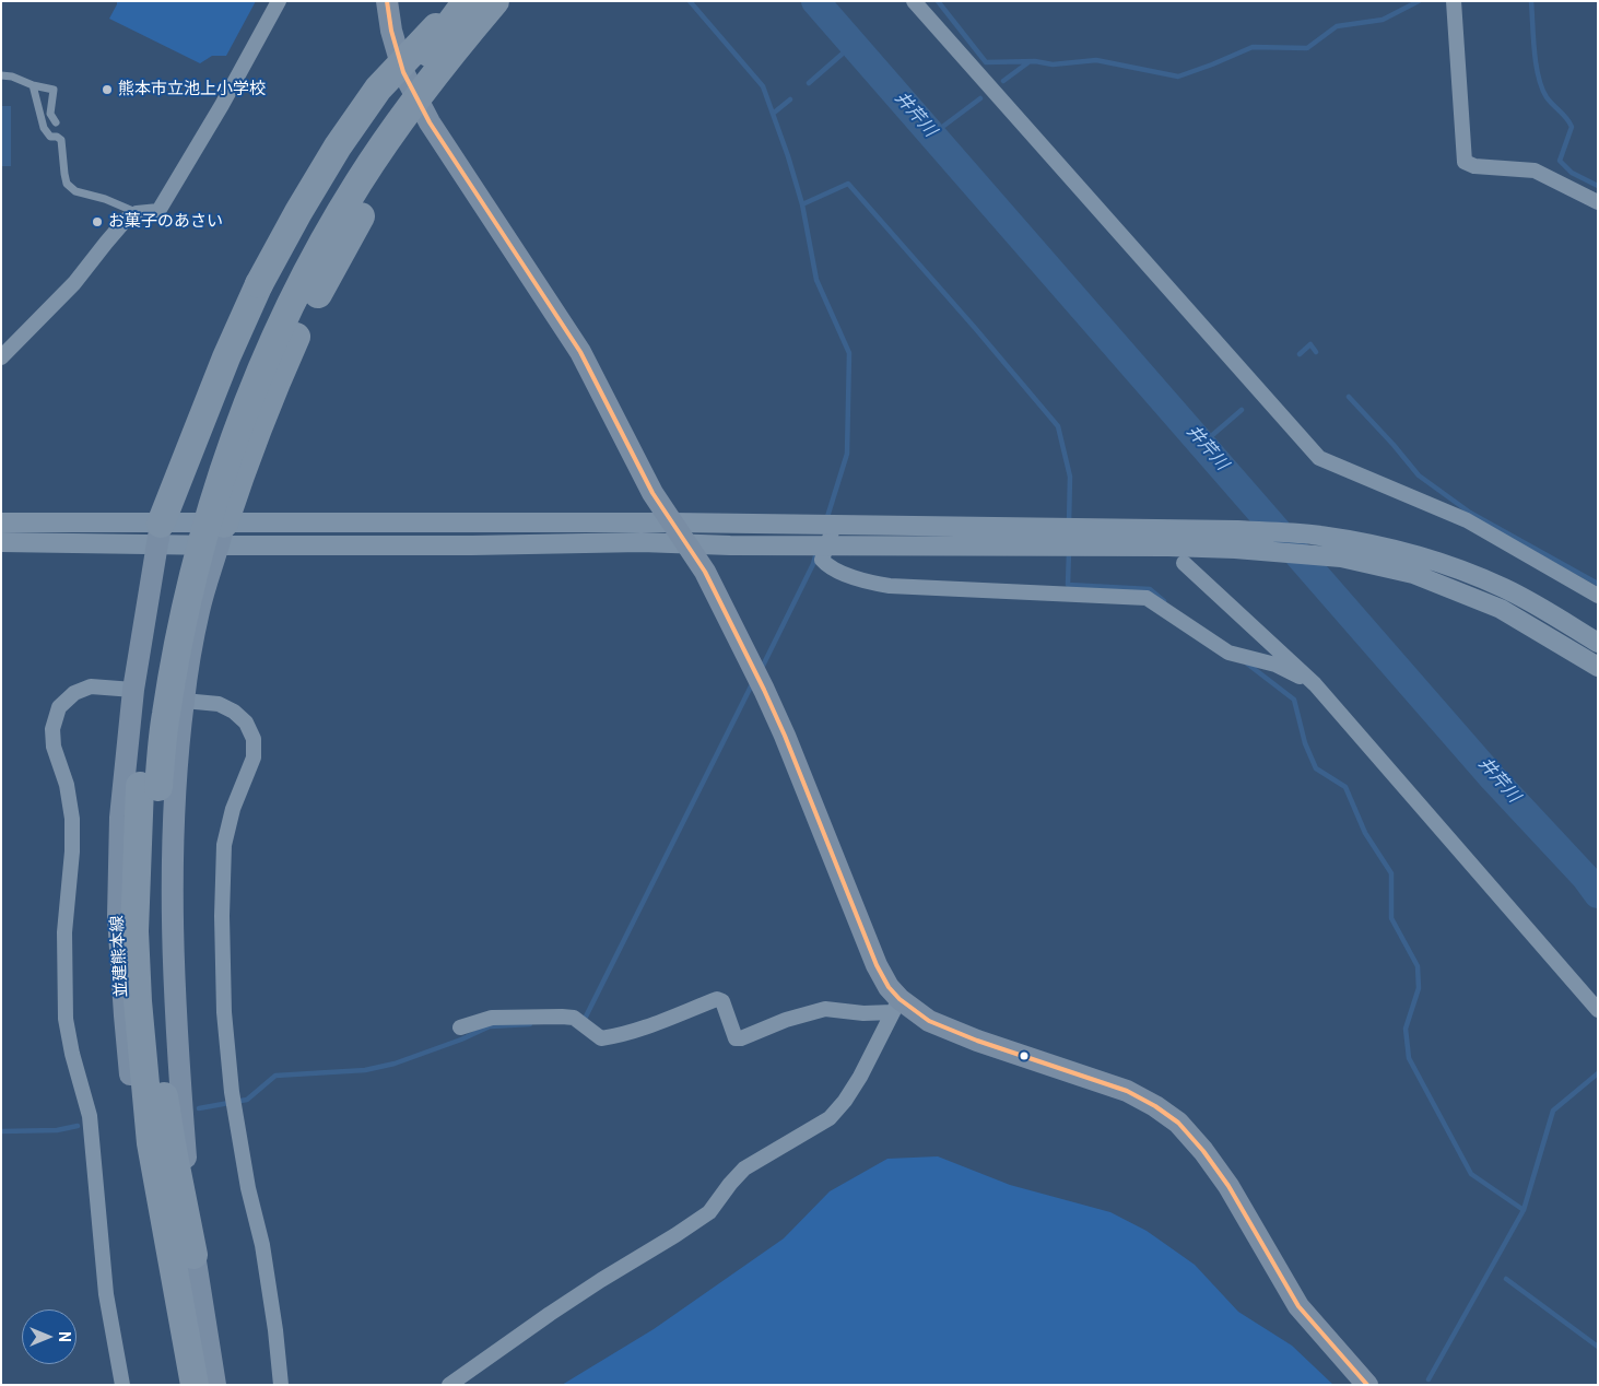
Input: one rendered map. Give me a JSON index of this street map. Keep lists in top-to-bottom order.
{
  "streets": {
    "main road": ["並建熊本線"]
  },
  "water": ["井芹川"],
  "places": ["熊本市立池上小学校", "お菓子のあさい"],
  "north": "right"
}
